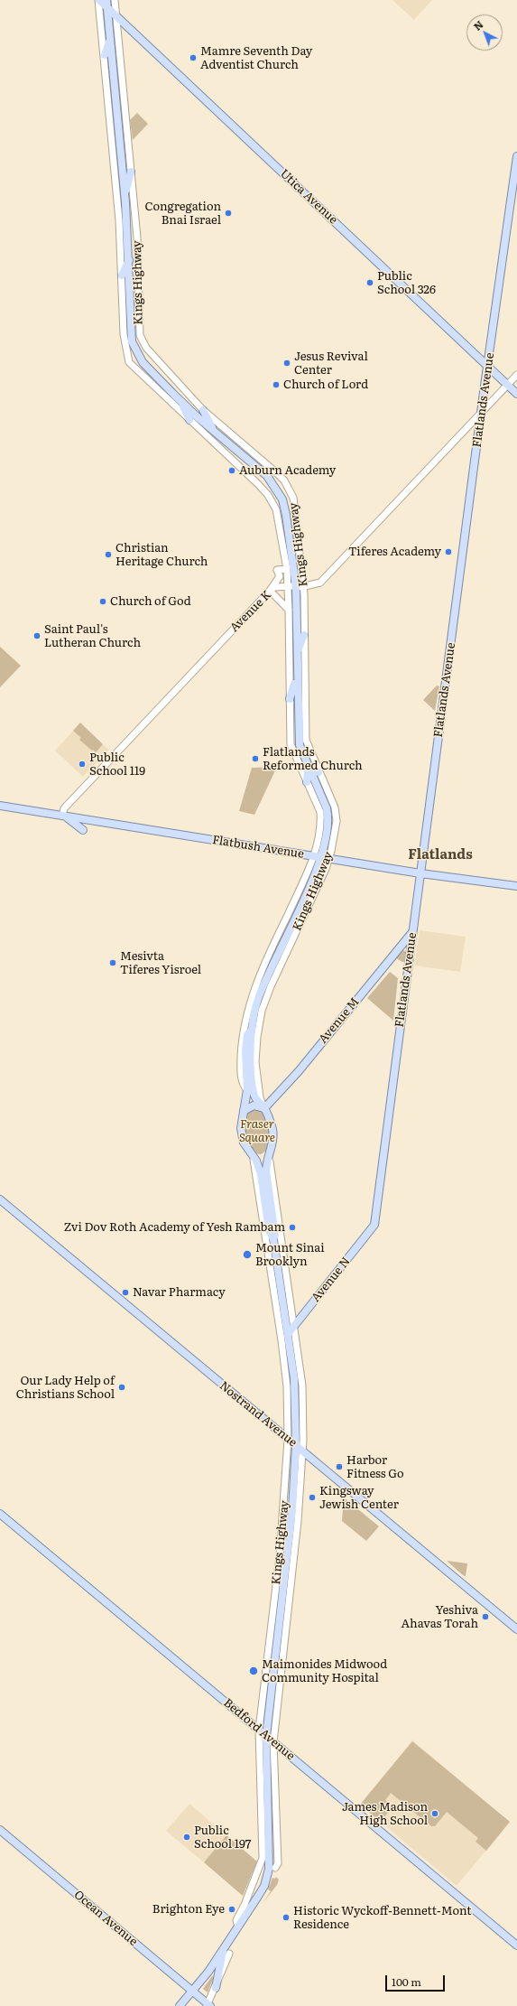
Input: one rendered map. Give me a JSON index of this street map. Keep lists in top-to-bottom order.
{
  "streets": {
    "main road": [
      "Utica Avenue",
      "Kings Highway",
      "Flatlands Avenue",
      "Flatbush Avenue",
      "Avenue M",
      "Avenue N",
      "Nostrand Avenue",
      "Bedford Avenue",
      "Ocean Avenue"
    ],
    "street": ["Avenue K"]
  },
  "crossings": [
    ["Utica Avenue", "Kings Highway"],
    ["Utica Avenue", "Flatlands Avenue"],
    ["Utica Avenue", "Avenue K"],
    ["Kings Highway", "Avenue K"],
    ["Kings Highway", "Flatbush Avenue"],
    ["Kings Highway", "Avenue M"],
    ["Kings Highway", "Avenue N"],
    ["Kings Highway", "Nostrand Avenue"],
    ["Kings Highway", "Bedford Avenue"],
    ["Kings Highway", "Ocean Avenue"],
    ["Flatlands Avenue", "Avenue K"],
    ["Flatlands Avenue", "Flatbush Avenue"],
    ["Flatlands Avenue", "Avenue M"],
    ["Flatlands Avenue", "Avenue N"],
    ["Avenue K", "Flatbush Avenue"]
  ],
  "districts": ["Flatlands"],
  "parks": ["Fraser Square"],
  "places": [
    "Mamre Seventh Day Adventist Church",
    "Congregation Bnai Israel",
    "Public School 326",
    "Jesus Revival Center",
    "Church of Lord",
    "Auburn Academy",
    "Tiferes Academy",
    "Christian Heritage Church",
    "Church of God",
    "Saint Paul's Lutheran Church",
    "Flatlands Reformed Church",
    "Public School 119",
    "Mesivta Tiferes Yisroel",
    "Zvi Dov Roth Academy of Yesh Rambam",
    "Mount Sinai Brooklyn",
    "Navar Pharmacy",
    "Our Lady Help of Christians School",
    "Harbor Fitness Go",
    "Kingsway Jewish Center",
    "Yeshiva Ahavas Torah",
    "Maimonides Midwood Community Hospital",
    "James Madison High School",
    "Public School 197",
    "Brighton Eye",
    "Historic Wyckoff-Bennett-Mont Residence"
  ],
  "scale_bar": "100 m",
  "north": "top left"
}
